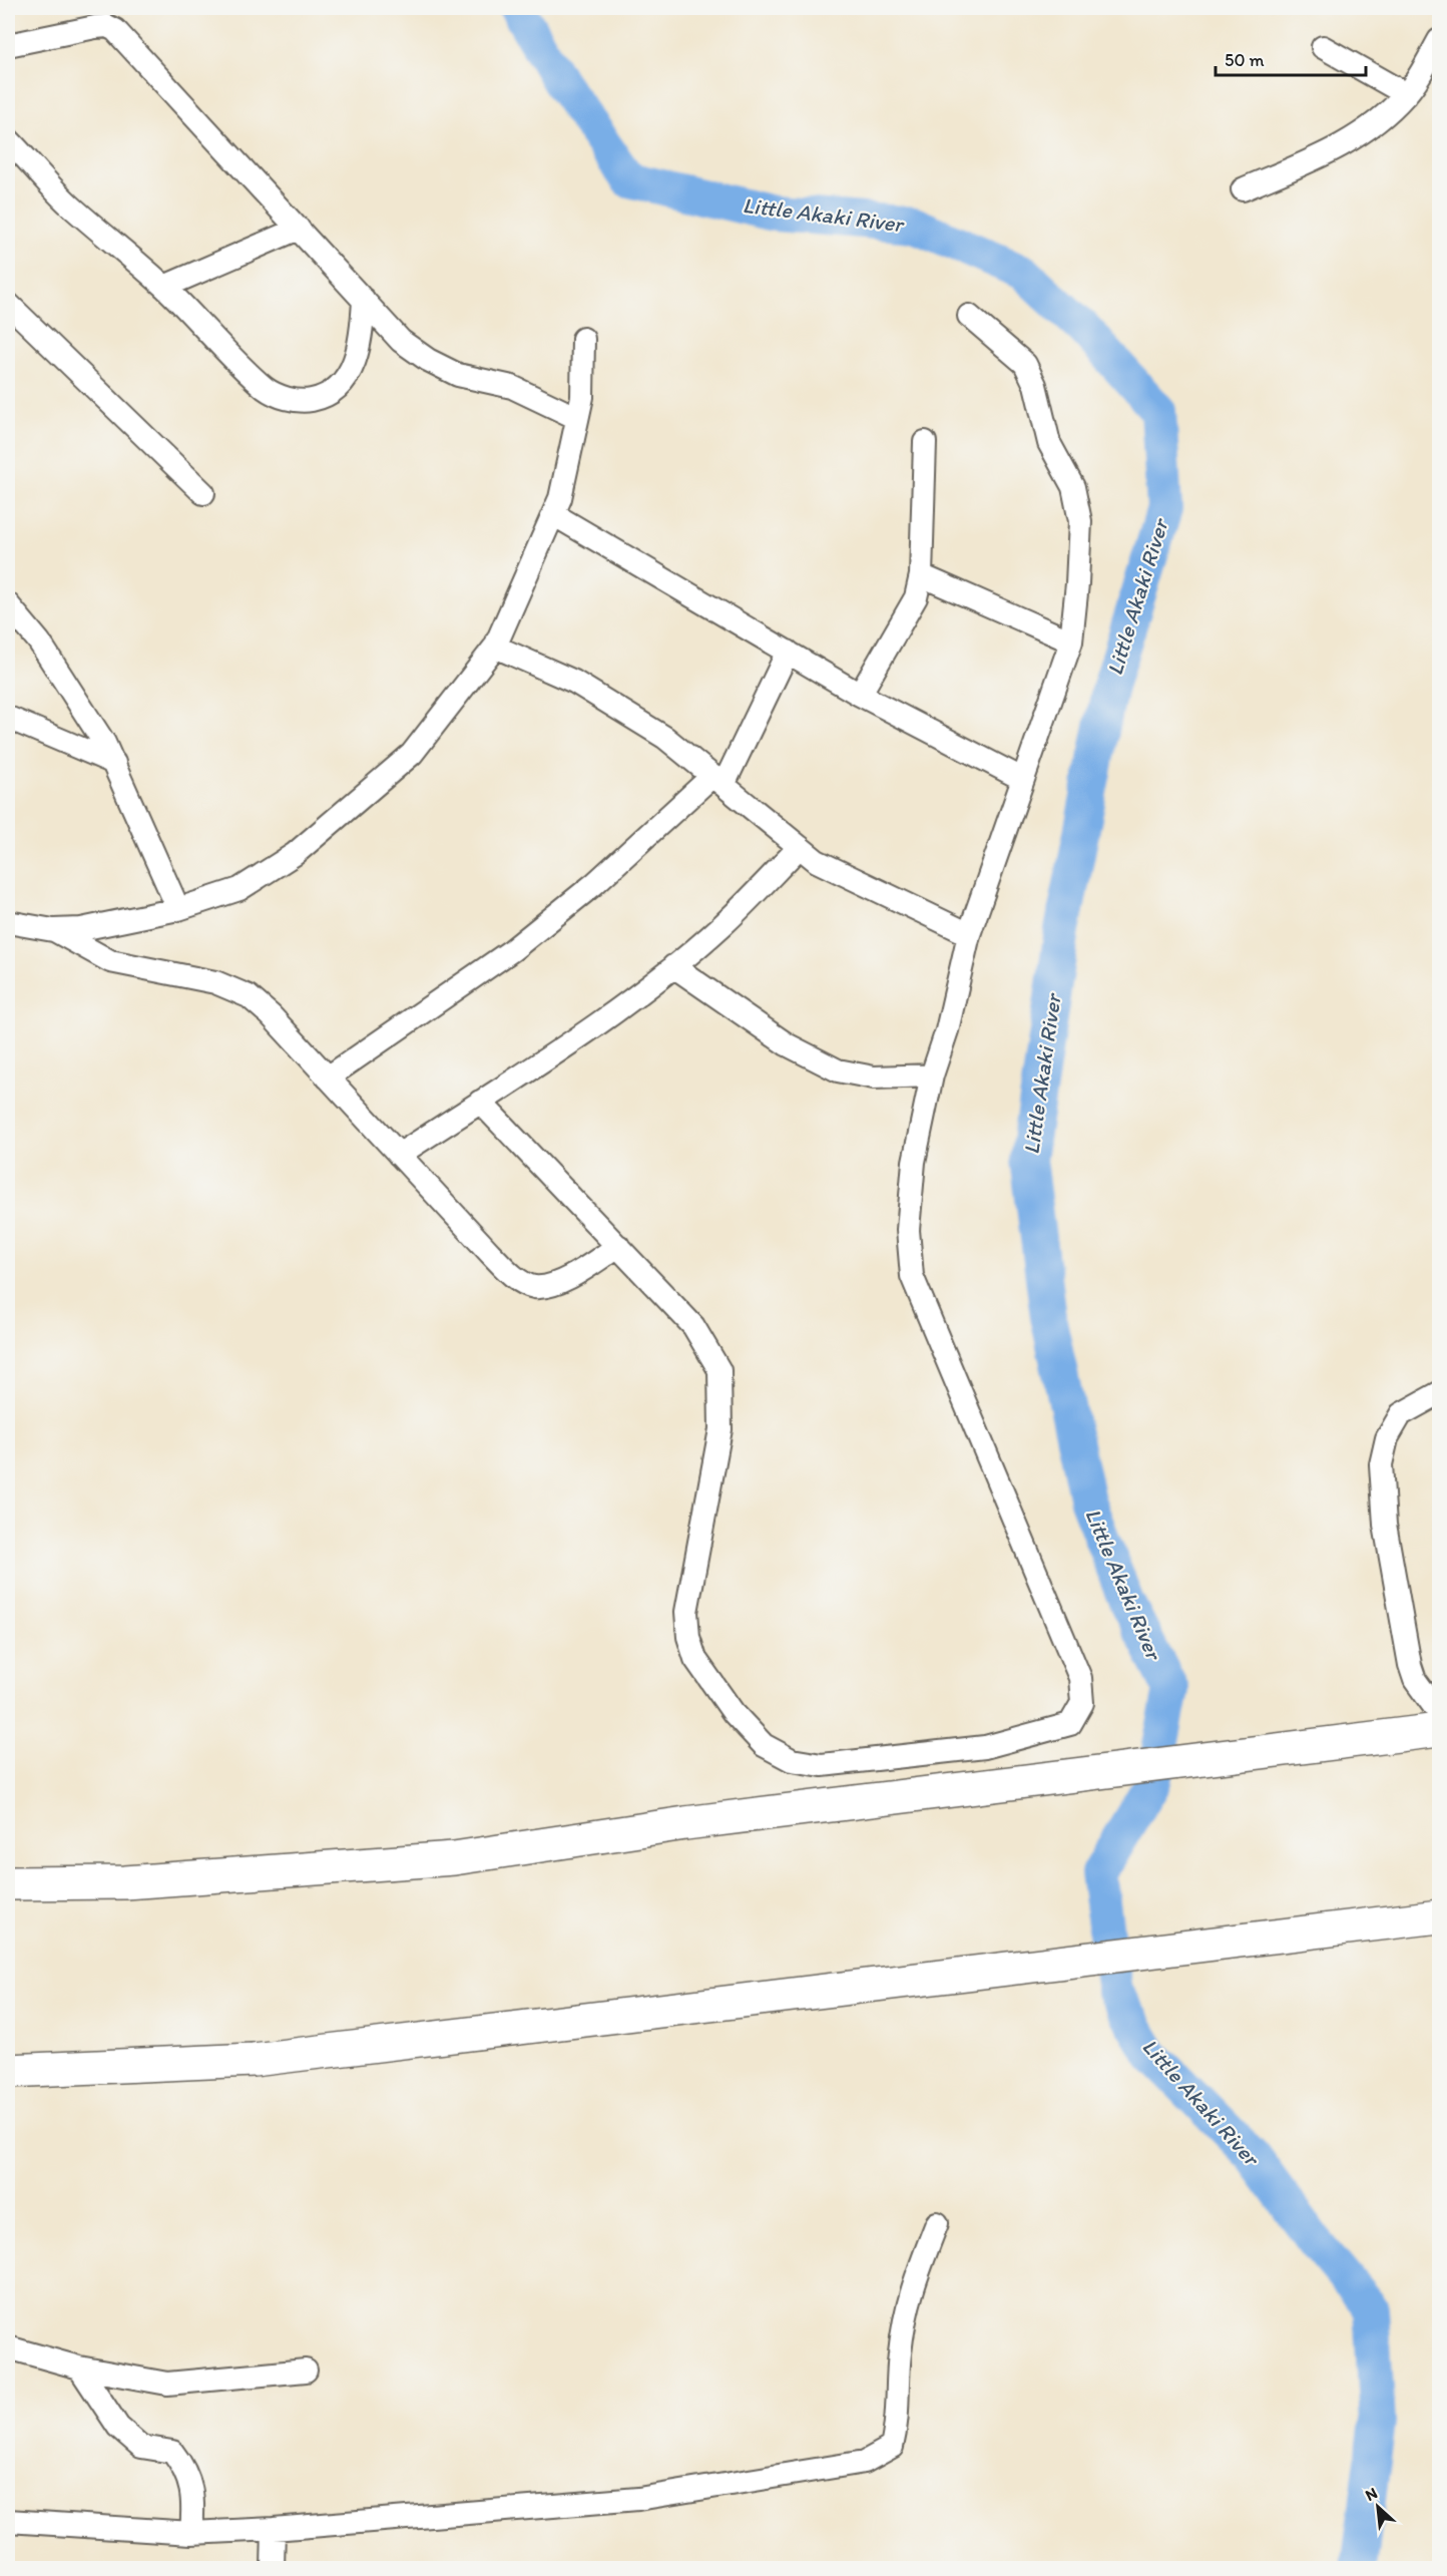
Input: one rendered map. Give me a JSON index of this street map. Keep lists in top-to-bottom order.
{
  "water": ["Little Akaki River"],
  "scale_bar": "50 m",
  "north": "top left"
}
